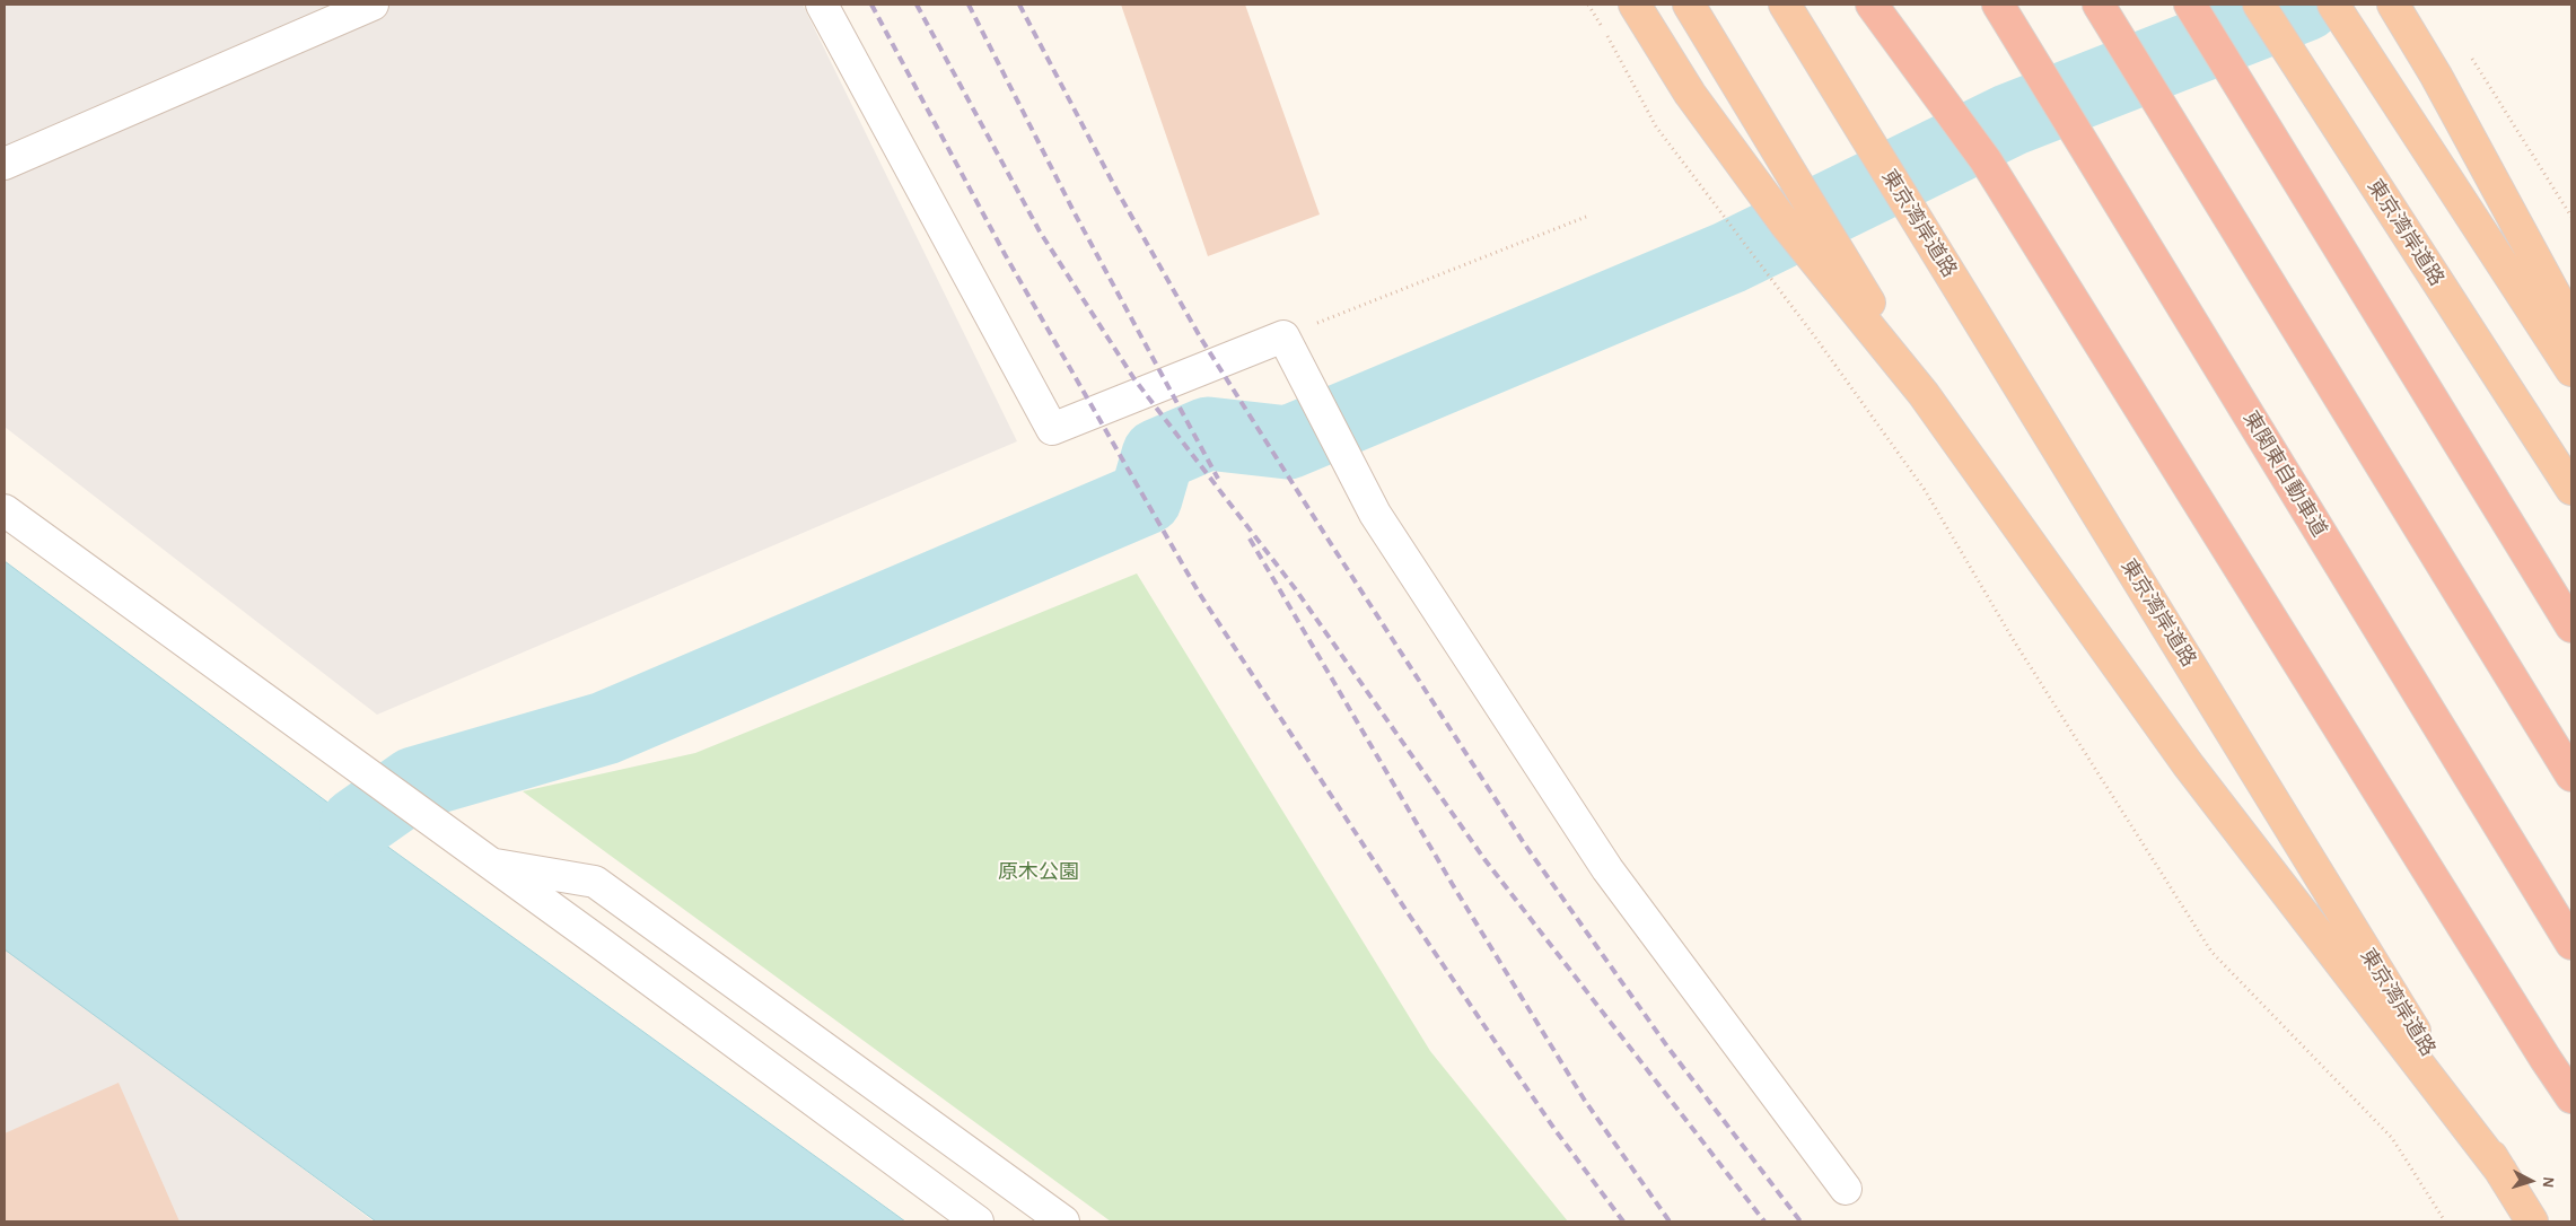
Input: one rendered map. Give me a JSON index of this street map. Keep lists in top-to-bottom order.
{
  "streets": {
    "highway": ["東京湾岸道路", "東関東自動車道"]
  },
  "parks": ["原木公園"],
  "north": "right"
}
